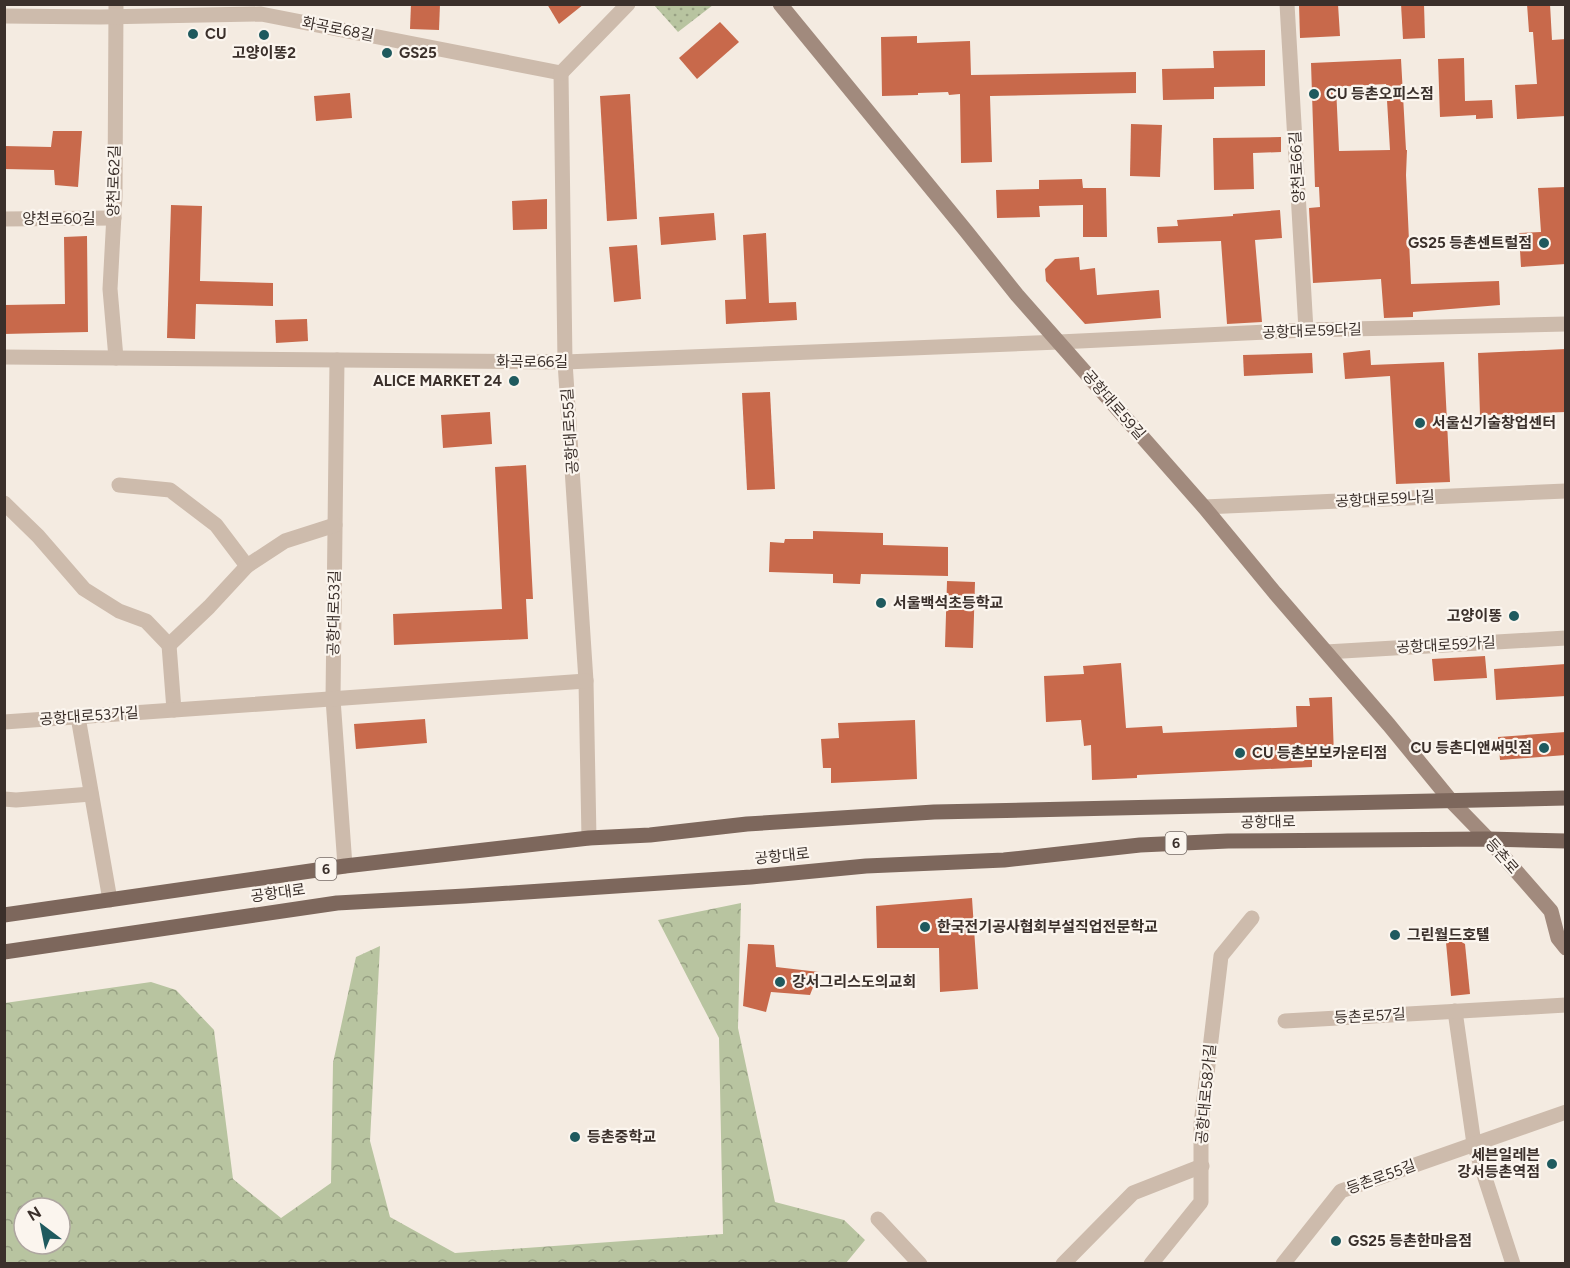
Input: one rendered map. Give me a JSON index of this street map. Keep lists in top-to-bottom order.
{
  "streets": {
    "main road": [
      "공항대로59길",
      "공항대로",
      "6",
      "등촌로"
    ],
    "street": [
      "화곡로68길",
      "양천로66길",
      "양천로62길",
      "양천로60길",
      "공항대로59다길",
      "화곡로66길",
      "공항대로55길",
      "공항대로59나길",
      "공항대로53길",
      "공항대로59가길",
      "공항대로53가길",
      "등촌로57길",
      "공항대로58가길",
      "등촌로55길"
    ]
  },
  "crossings": [
    ["화곡로68길", "양천로62길"],
    ["화곡로68길", "공항대로55길"],
    ["양천로66길", "공항대로59다길"],
    ["양천로62길", "양천로60길"],
    ["양천로62길", "화곡로66길"],
    ["공항대로59다길", "화곡로66길"],
    ["공항대로59다길", "공항대로59길"],
    ["화곡로66길", "공항대로59길"],
    ["화곡로66길", "공항대로55길"],
    ["화곡로66길", "공항대로53길"],
    ["공항대로59길", "공항대로59나길"],
    ["공항대로59길", "공항대로59가길"],
    ["공항대로59길", "공항대로"],
    ["공항대로59길", "등촌로"],
    ["공항대로55길", "공항대로"],
    ["공항대로53길", "공항대로53가길"],
    ["공항대로53길", "공항대로"],
    ["공항대로", "등촌로"]
  ],
  "places": [
    "CU",
    "고양이똥2",
    "GS25",
    "CU 등촌오피스점",
    "GS25 등촌센트럴점",
    "ALICE MARKET 24",
    "서울신기술창업센터",
    "서울백석초등학교",
    "고양이똥",
    "CU 등촌디앤써밋점",
    "CU 등촌보보카운티점",
    "한국전기공사협회부설직업전문학교",
    "그린월드호텔",
    "강서그리스도의교회",
    "등촌중학교",
    "세븐일레븐 강서등촌역점",
    "GS25 등촌한마음점"
  ],
  "north": "top left"
}
